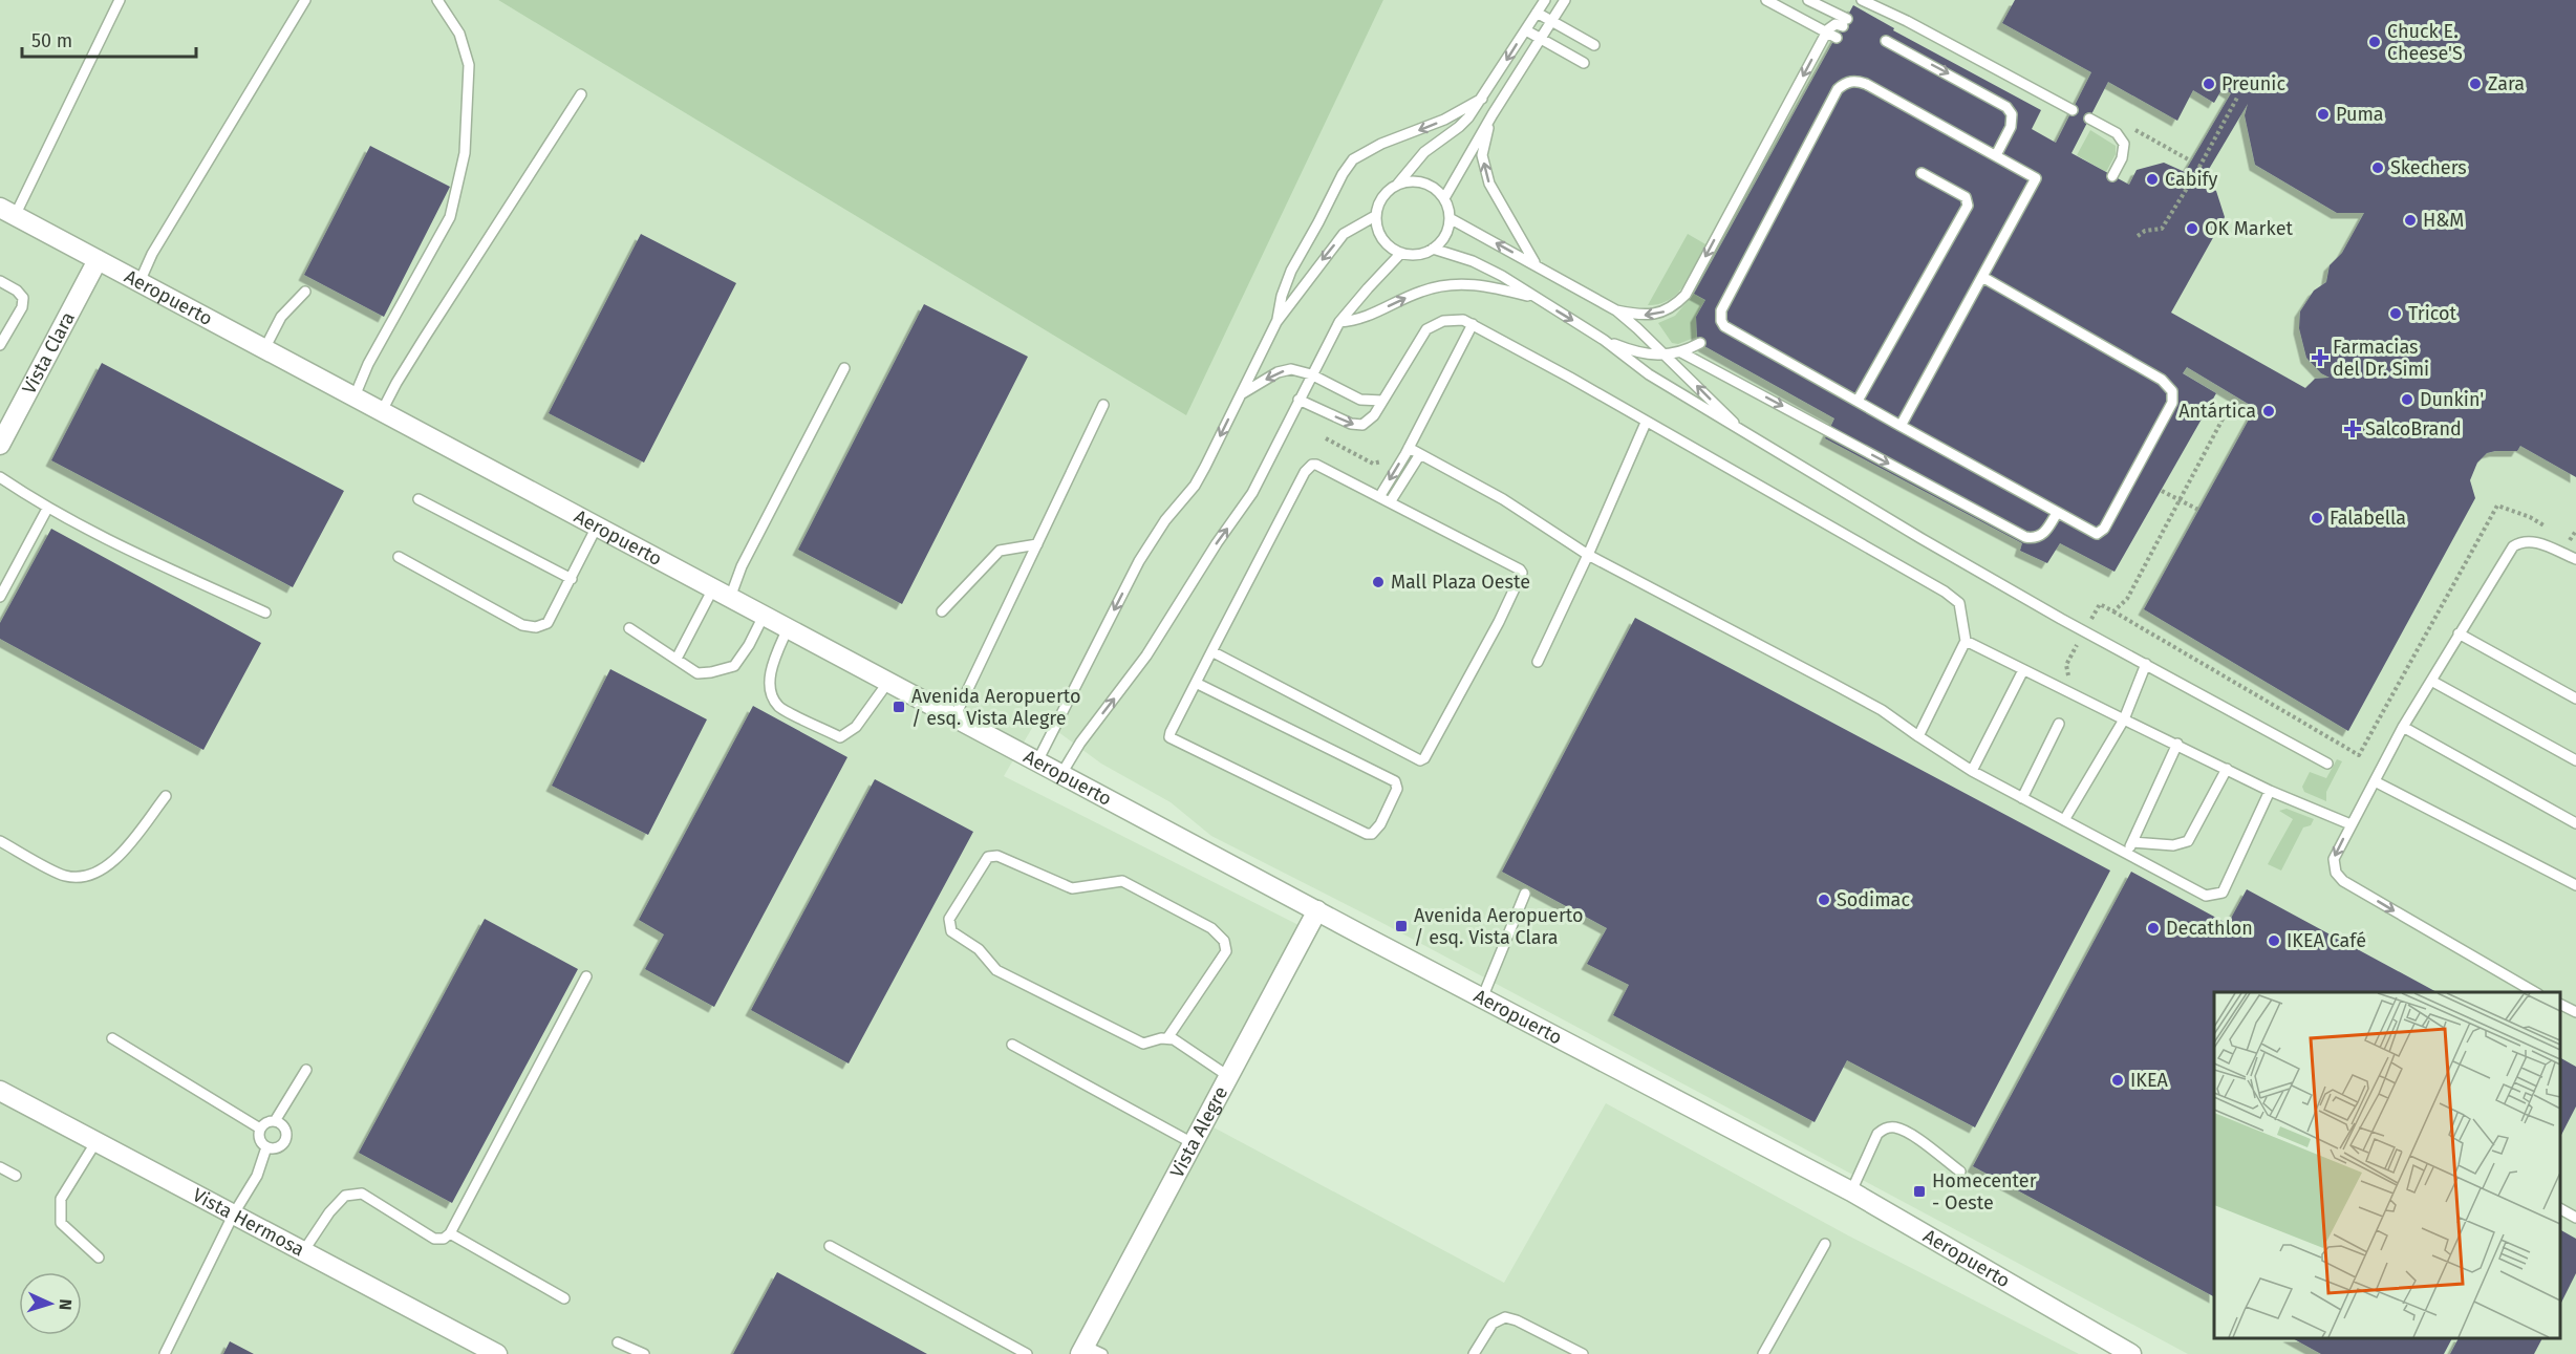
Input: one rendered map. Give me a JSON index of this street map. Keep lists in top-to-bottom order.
{
  "streets": {
    "street": [
      "Aeropuerto",
      "Vista Clara",
      "Vista Alegre",
      "Vista Hermosa"
    ]
  },
  "crossings": [
    ["Aeropuerto", "Vista Clara"],
    ["Aeropuerto", "Vista Alegre"]
  ],
  "places": {
    "other": [
      "Chuck E. Cheese'S",
      "Preunic",
      "Zara",
      "Puma",
      "Skechers",
      "Cabify",
      "H&M",
      "OK Market",
      "Tricot",
      "Dunkin'",
      "Antártica",
      "Falabella",
      "Mall Plaza Oeste",
      "Sodimac",
      "Decathlon",
      "IKEA Café",
      "IKEA"
    ],
    "health": ["Farmacias del Dr. Simi", "SalcoBrand"],
    "transit": ["Avenida Aeropuerto / esq. Vista Alegre", "Avenida Aeropuerto / esq. Vista Clara", "Homecenter - Oeste"]
  },
  "scale_bar": "50 m",
  "north": "right"
}
